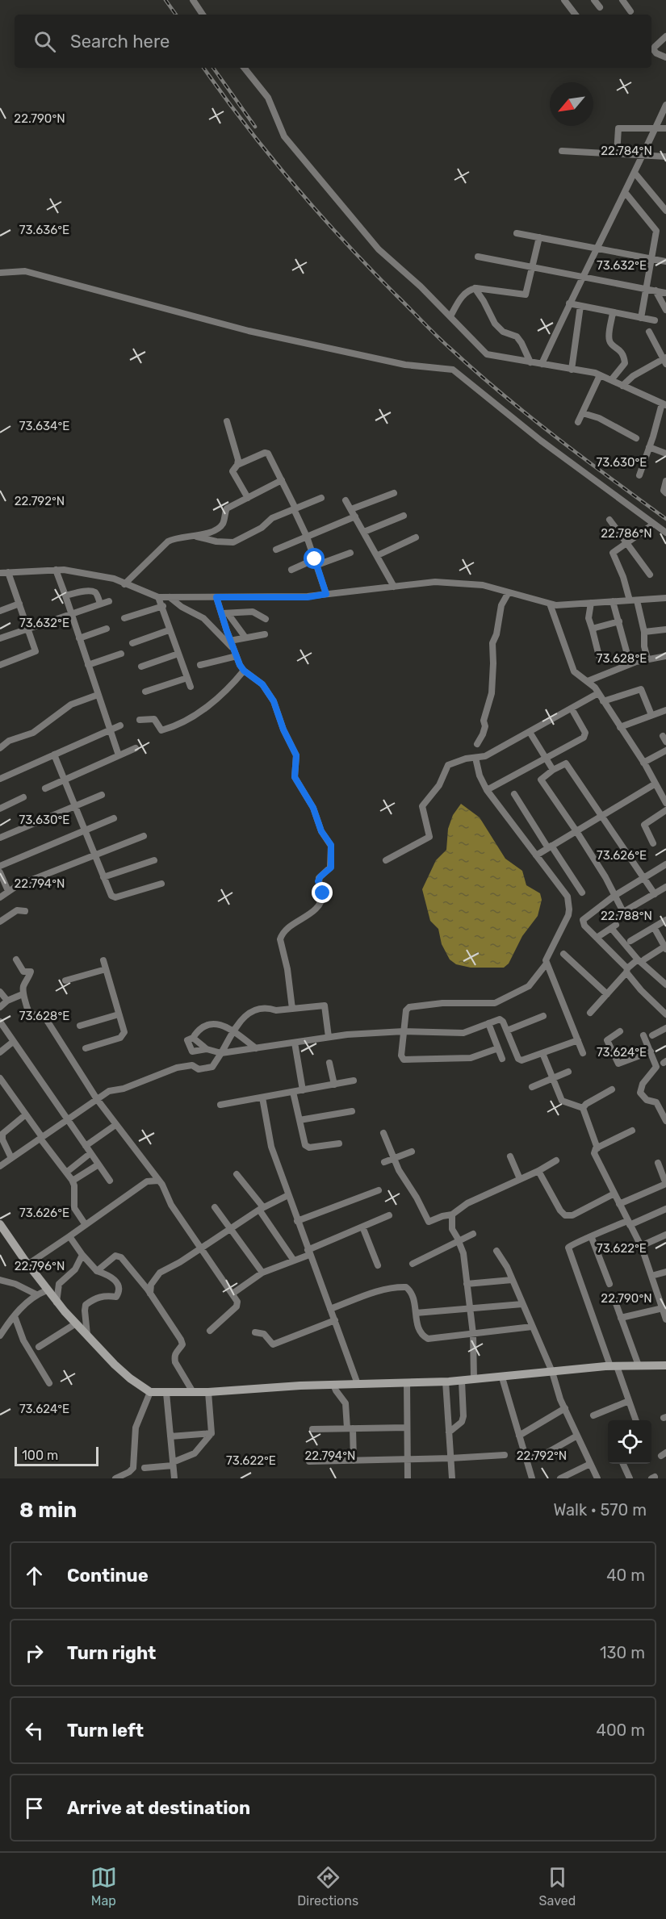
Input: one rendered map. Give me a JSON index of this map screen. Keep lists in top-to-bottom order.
{
  "scale_bar": "100 m",
  "north": "bottom left",
  "page": {
    "search": "Search here",
    "scale": "100 m",
    "heading": ["8 min", "Walk · 570 m"],
    "list": [
      ["Continue", "40 m"],
      ["Turn right", "130 m"],
      ["Turn left", "400 m"],
      "Arrive at destination"
    ],
    "nav": ["Map", "Directions", "Saved"]
  },
  "coordinates": [
    "22.790°N",
    "22.784°N",
    "73.636°E",
    "73.632°E",
    "73.634°E",
    "73.630°E",
    "22.792°N",
    "22.786°N",
    "73.628°E",
    "73.626°E",
    "22.794°N",
    "22.788°N",
    "73.624°E",
    "73.622°E",
    "22.796°N"
  ]
}
